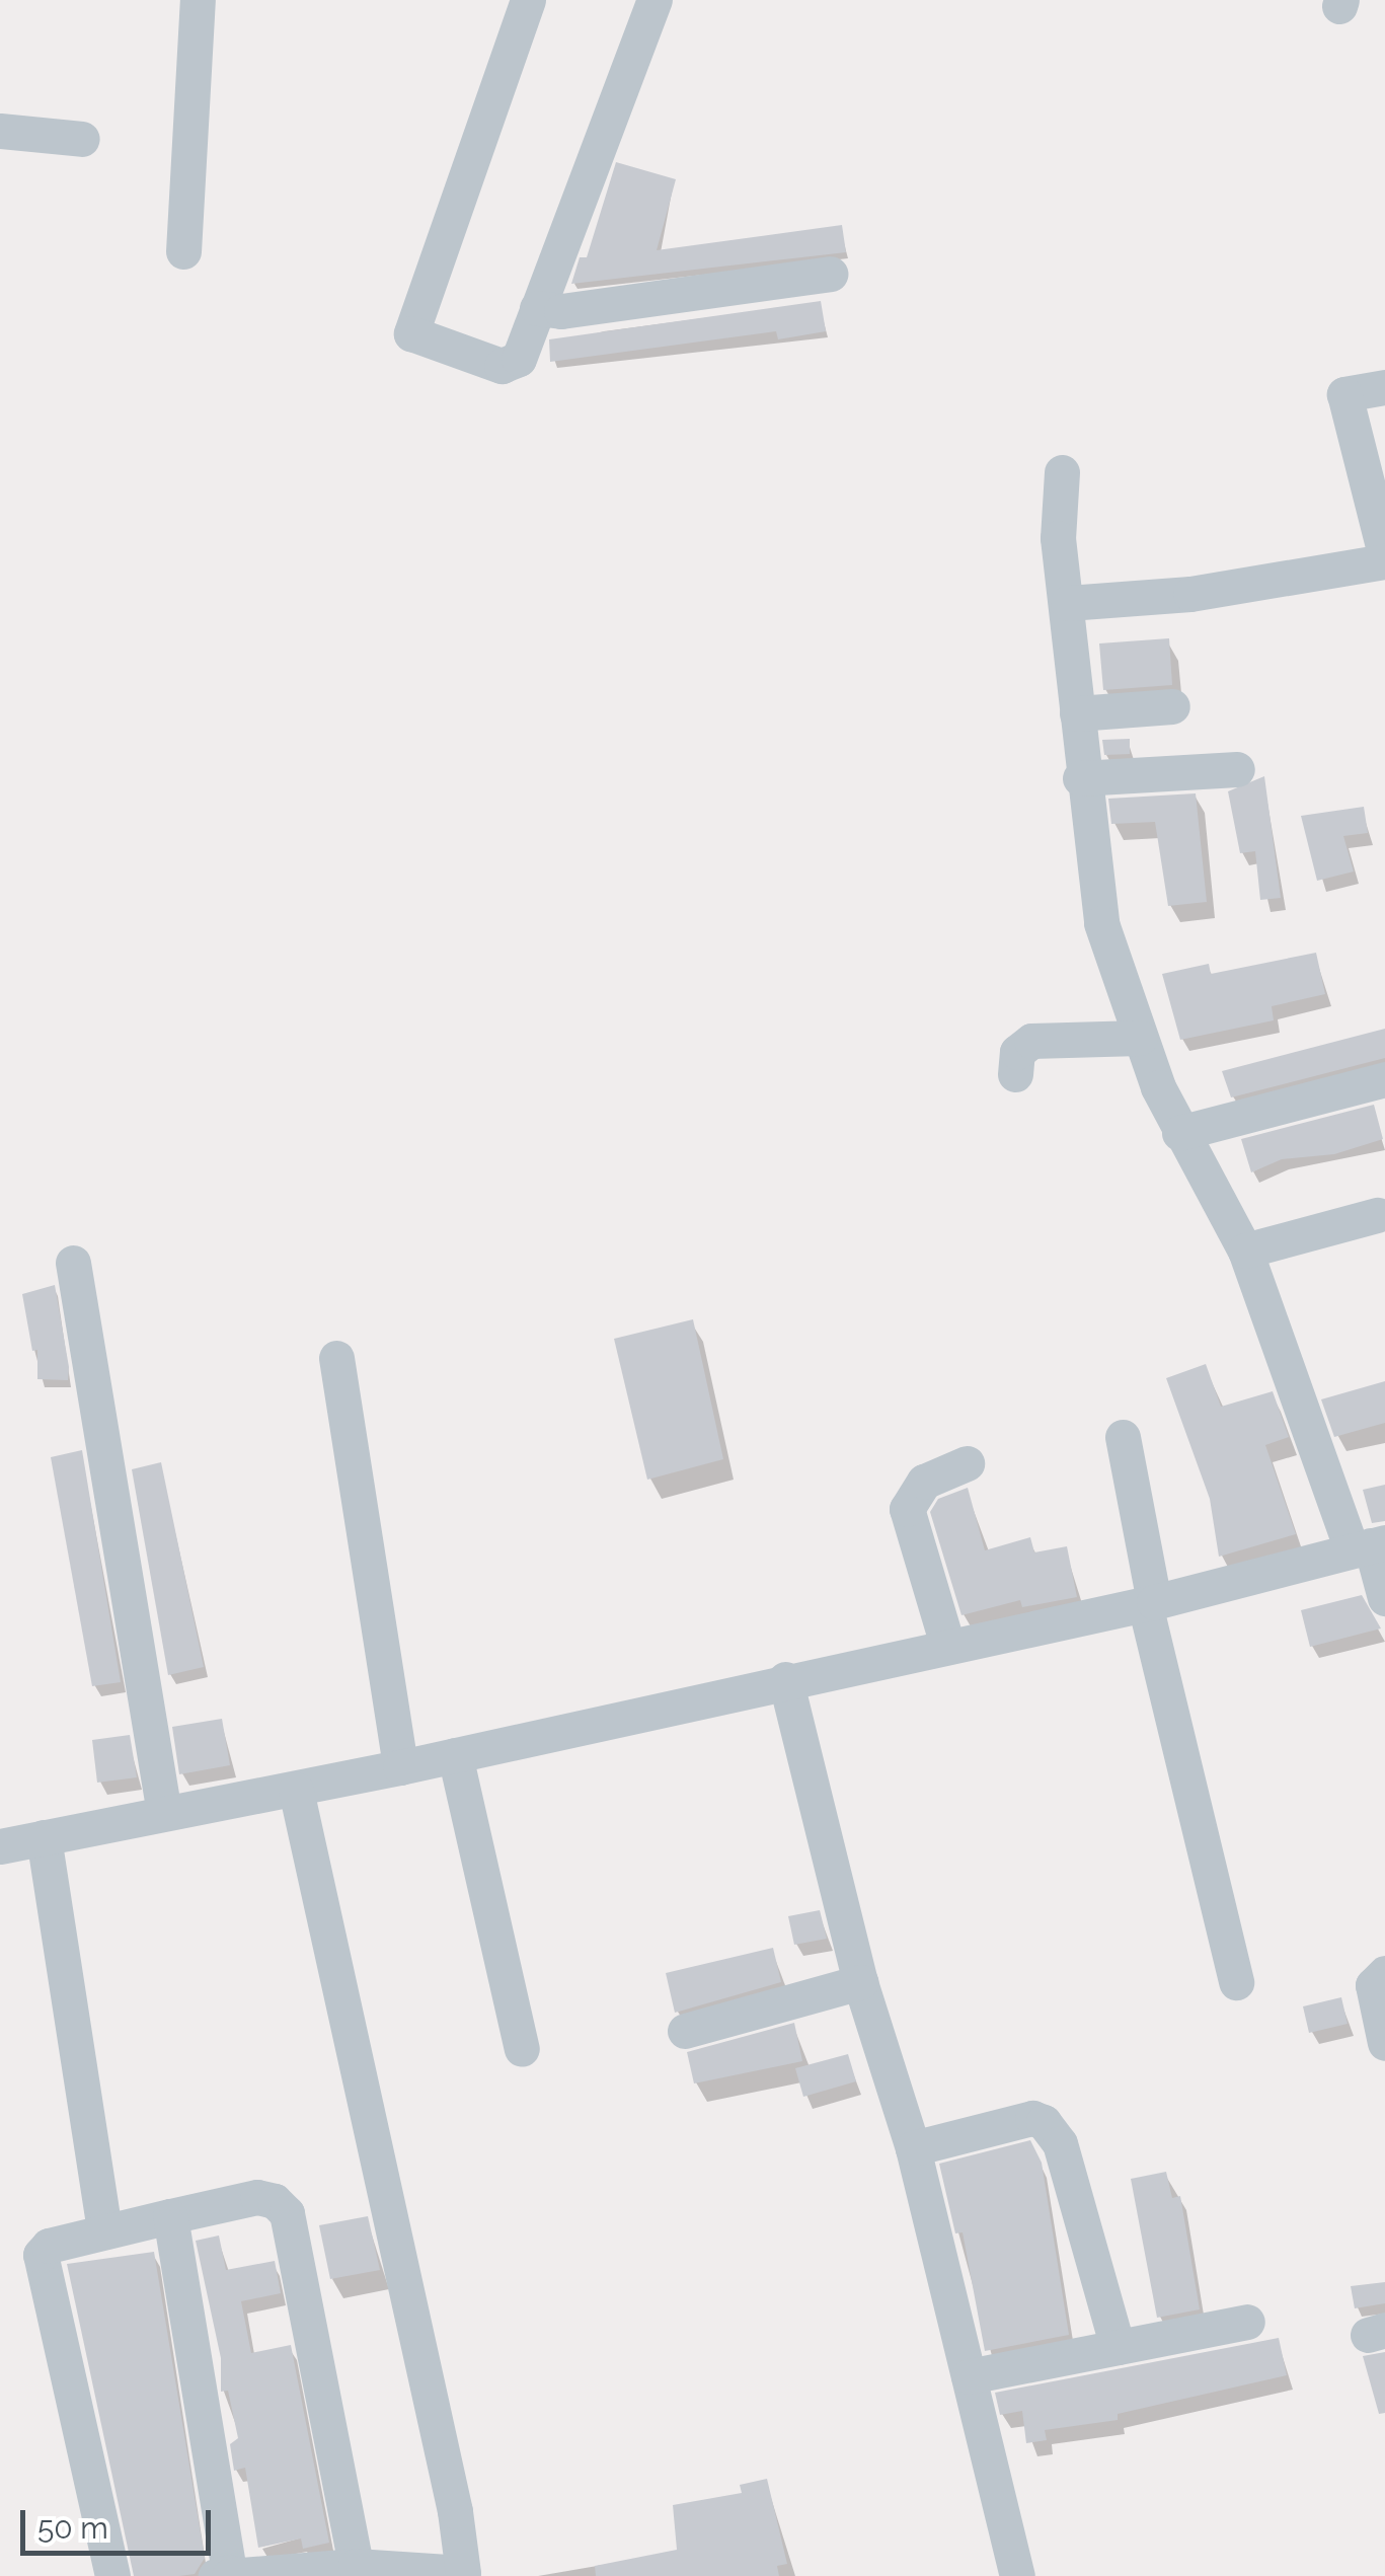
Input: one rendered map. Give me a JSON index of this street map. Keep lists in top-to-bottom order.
{
  "scale_bar": "50 m"
}
